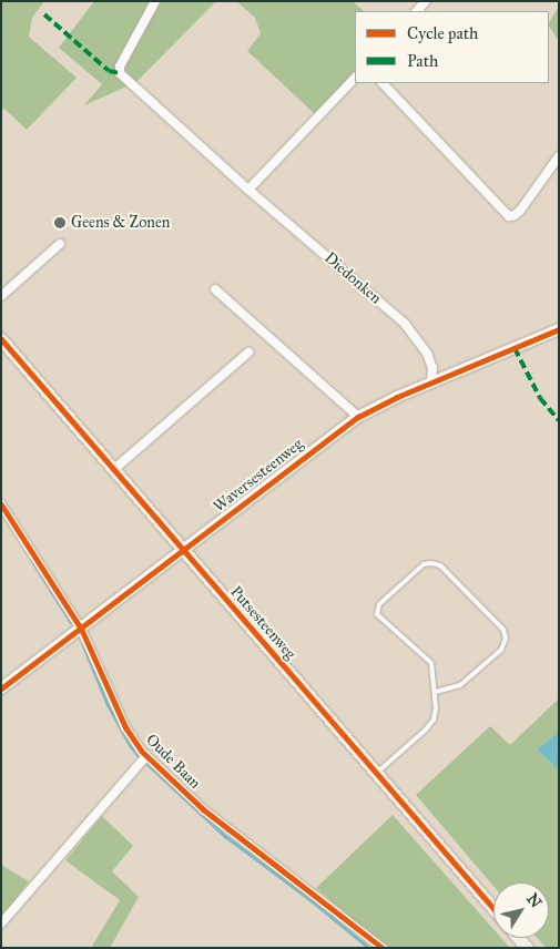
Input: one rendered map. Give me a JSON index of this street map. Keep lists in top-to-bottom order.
{
  "streets": {
    "main road": ["Putsesteenweg"],
    "street": ["Diedonken", "Waversesteenweg", "Oude Baan"]
  },
  "crossings": [
    ["Diedonken", "Waversesteenweg"],
    ["Waversesteenweg", "Putsesteenweg"],
    ["Waversesteenweg", "Oude Baan"]
  ],
  "places": ["Geens & Zonen"],
  "legend": ["Cycle path", "Path"],
  "north": "top right"
}
